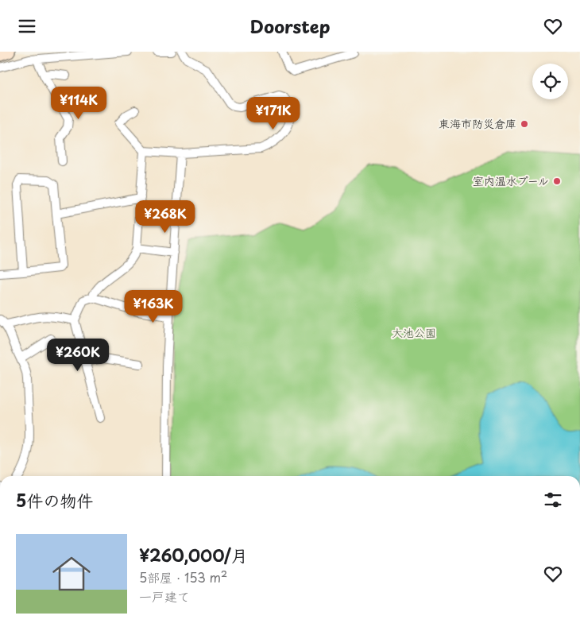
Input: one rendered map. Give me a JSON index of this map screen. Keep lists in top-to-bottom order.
{
  "parks": ["大池公園"],
  "places": ["東海市防災倉庫", "室内温水プール"],
  "page": {
    "header": "Doorstep",
    "price": [
      "¥114K",
      "¥171K",
      "¥268K",
      "¥163K",
      "¥260K"
    ],
    "heading": "5件の物件",
    "list": [
      {
        "name": "¥260,000/月",
        "note": "5部屋 · 153 m² · 一戸建て"
      }
    ]
  }
}
